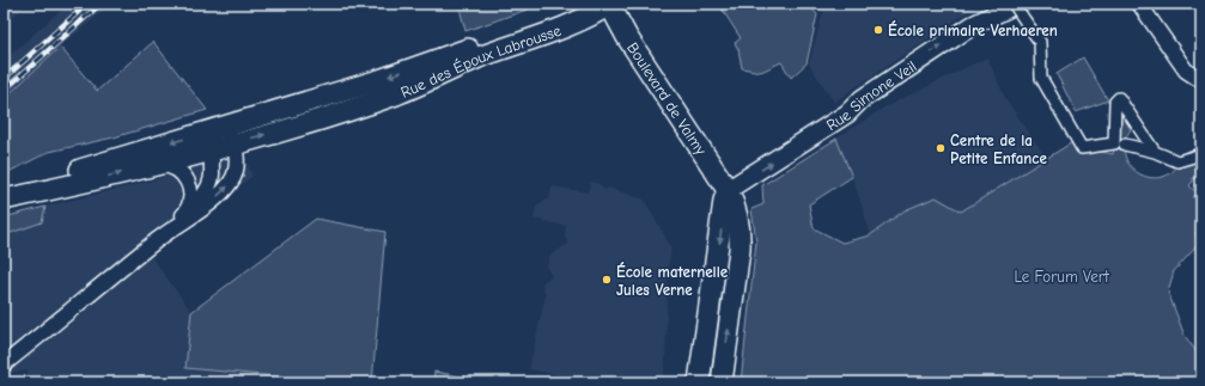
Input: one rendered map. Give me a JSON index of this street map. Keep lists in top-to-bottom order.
{
  "streets": {
    "main road": ["Rue des Époux Labrousse", "Boulevard de Valmy"],
    "street": ["Rue Simone Veil"]
  },
  "crossings": [
    ["Rue des Époux Labrousse", "Boulevard de Valmy"],
    ["Rue Simone Veil", "Boulevard de Valmy"]
  ],
  "one_way": ["Rue Simone Veil"],
  "parks": ["Le Forum Vert"],
  "places": ["École primaire Verhaeren", "Centre de la Petite Enfance", "École maternelle Jules Verne"]
}
